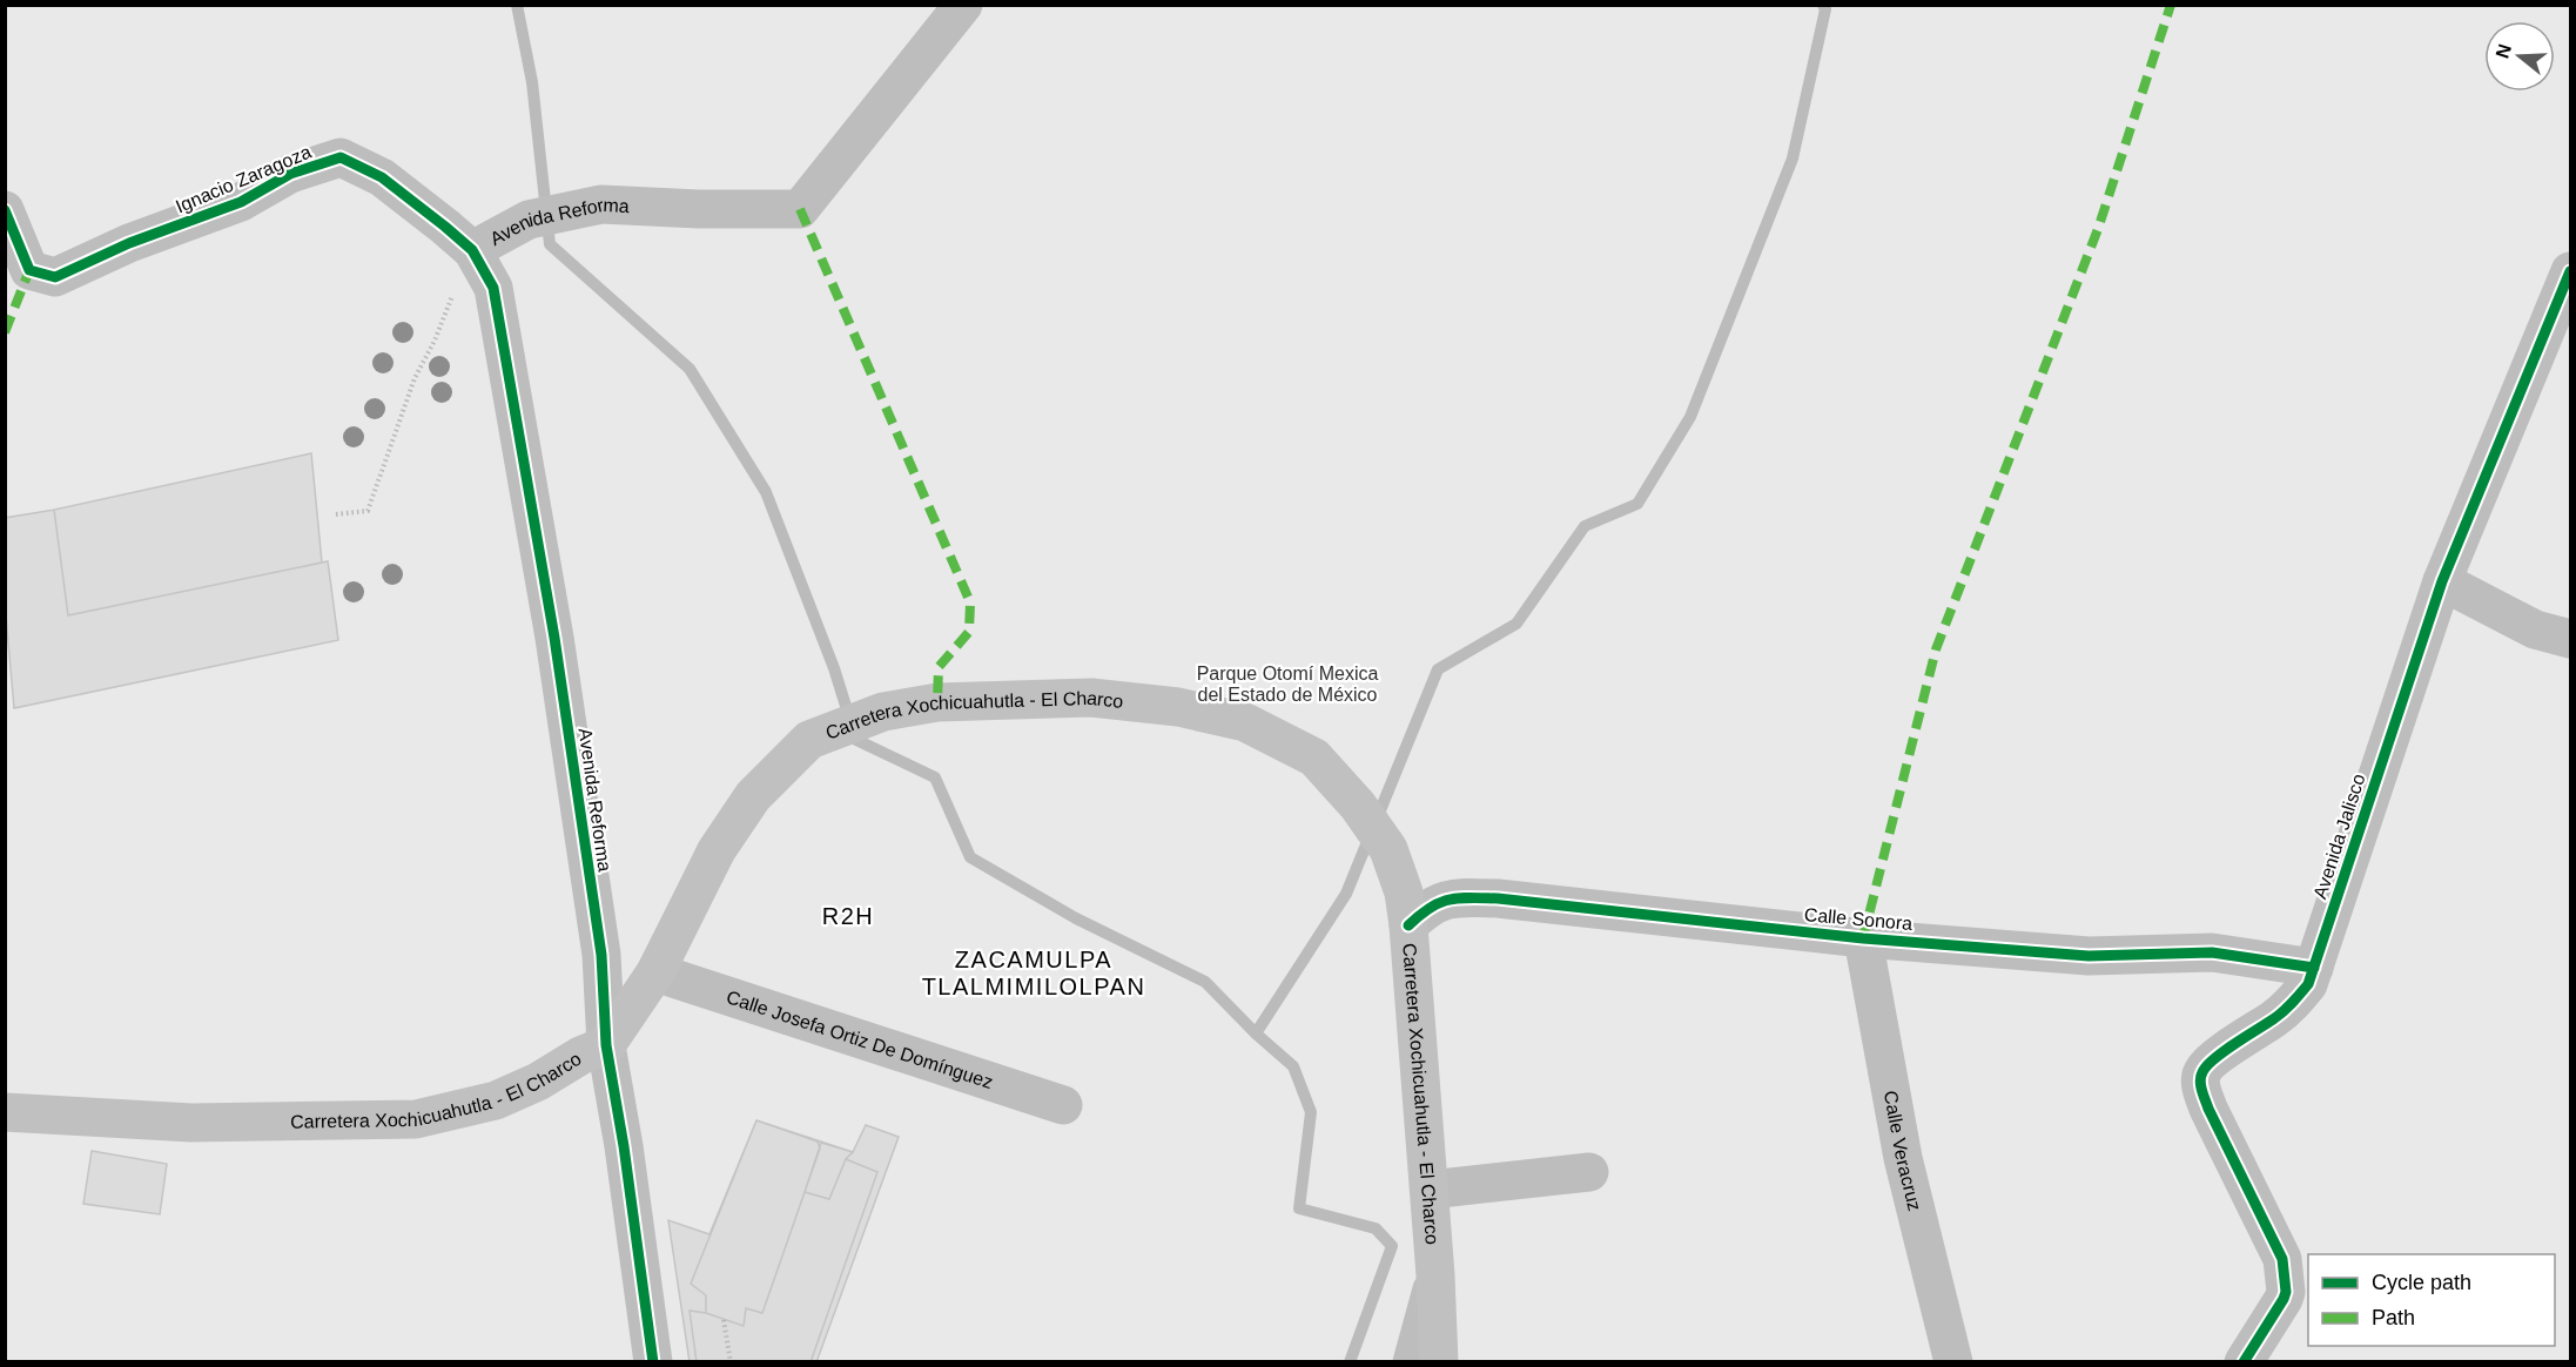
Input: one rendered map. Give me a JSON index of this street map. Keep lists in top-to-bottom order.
{
  "streets": {
    "main road": ["Carretera Xochicuahutla - El Charco"],
    "street": [
      "Ignacio Zaragoza",
      "Avenida Reforma",
      "Avenida Jalisco",
      "Calle Sonora",
      "Calle Josefa Ortiz De Domínguez",
      "Calle Veracruz"
    ]
  },
  "crossings": [
    ["Ignacio Zaragoza", "Avenida Reforma"],
    ["Avenida Reforma", "Carretera Xochicuahutla - El Charco"],
    ["Carretera Xochicuahutla - El Charco", "Calle Sonora"],
    ["Carretera Xochicuahutla - El Charco", "Calle Josefa Ortiz De Domínguez"],
    ["Avenida Jalisco", "Calle Sonora"],
    ["Calle Sonora", "Calle Veracruz"]
  ],
  "districts": ["R2H", "ZACAMULPA TLALMIMILOLPAN"],
  "parks": ["Parque Otomí Mexica del Estado de México"],
  "legend": ["Cycle path", "Path"],
  "north": "left"
}
